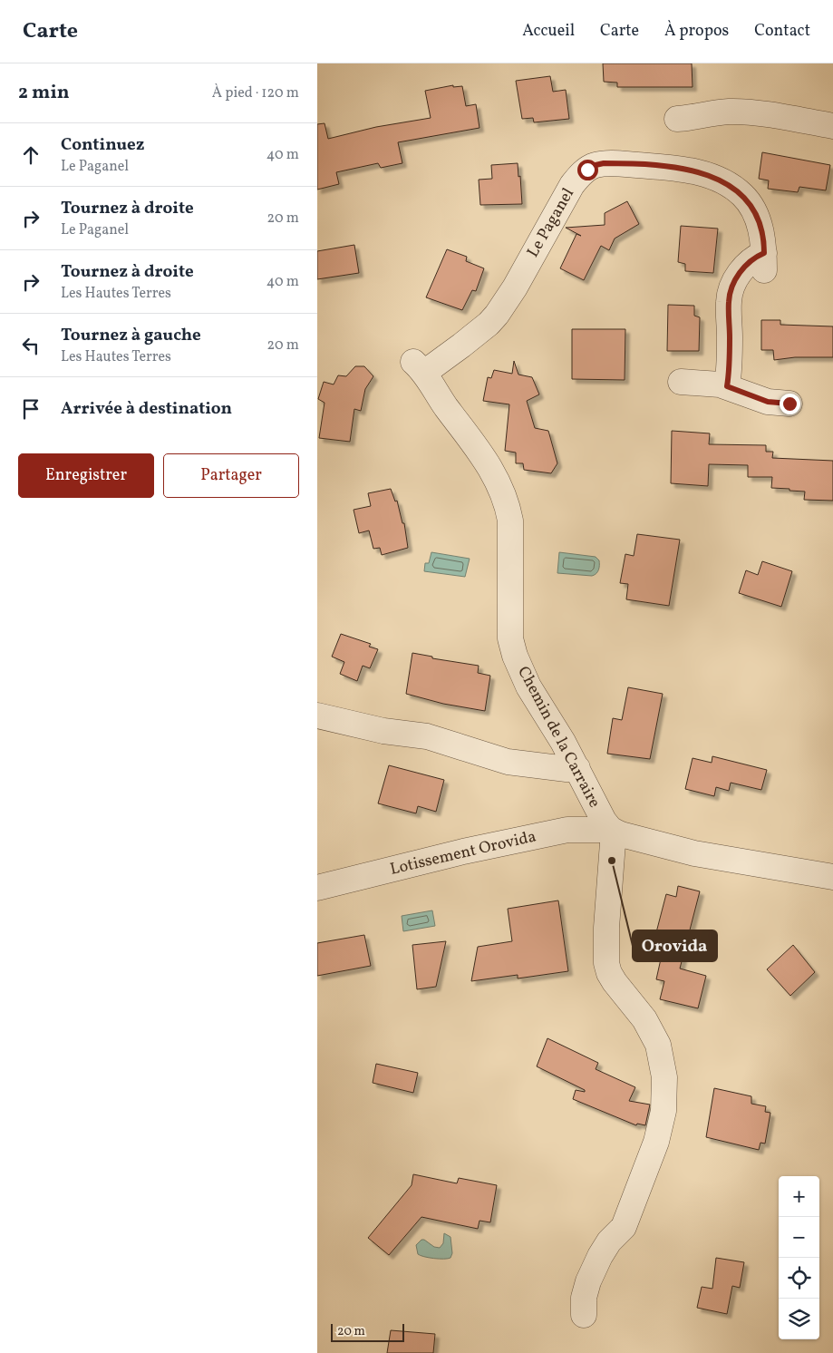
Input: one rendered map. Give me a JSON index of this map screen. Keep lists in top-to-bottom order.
{
  "streets": {
    "street": ["Le Paganel", "Chemin de la Carraire", "Lotissement Orovida"]
  },
  "crossings": [
    ["Le Paganel", "Chemin de la Carraire"],
    ["Chemin de la Carraire", "Lotissement Orovida"]
  ],
  "places": ["Orovida"],
  "scale_bar": "20 m",
  "page": {
    "header": "Carte",
    "nav": [
      "Accueil",
      "Carte",
      "À propos",
      "Contact"
    ],
    "heading": ["2 min", "À pied · 120 m"],
    "list": [
      ["Continuez", "Le Paganel", "40 m"],
      ["Tournez à droite", "Le Paganel", "20 m"],
      ["Tournez à droite", "Les Hautes Terres", "40 m"],
      ["Tournez à gauche", "Les Hautes Terres", "20 m"],
      "Arrivée à destination"
    ],
    "buttons": ["Enregistrer", "Partager"],
    "map_buttons": ["+", "−"],
    "scale": "20 m"
  }
}
